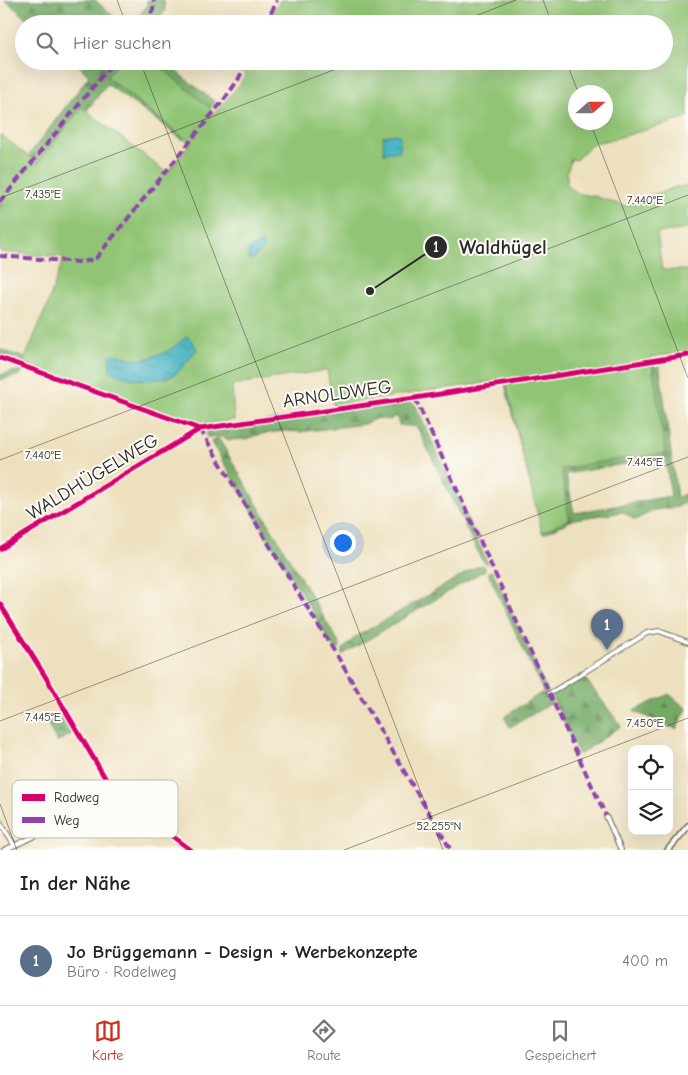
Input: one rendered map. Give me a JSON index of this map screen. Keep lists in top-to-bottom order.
{
  "streets": {
    "street": ["ARNOLDWEG", "WALDHÜGELWEG"]
  },
  "crossings": [
    ["ARNOLDWEG", "WALDHÜGELWEG"]
  ],
  "places": ["Waldhügel"],
  "legend": ["Radweg", "Weg"],
  "north": "right",
  "page": {
    "search": "Hier suchen",
    "pins": "1",
    "heading": "In der Nähe",
    "list": [
      {
        "mark": "1",
        "name": "Jo Brüggemann - Design + Werbekonzepte",
        "note": "Büro · Rodelweg",
        "value": "400 m"
      }
    ],
    "nav": ["Karte", "Route", "Gespeichert"]
  },
  "coordinates": [
    "7.435°E",
    "7.440°E",
    "7.445°E",
    "7.450°E",
    "52.255°N"
  ]
}
